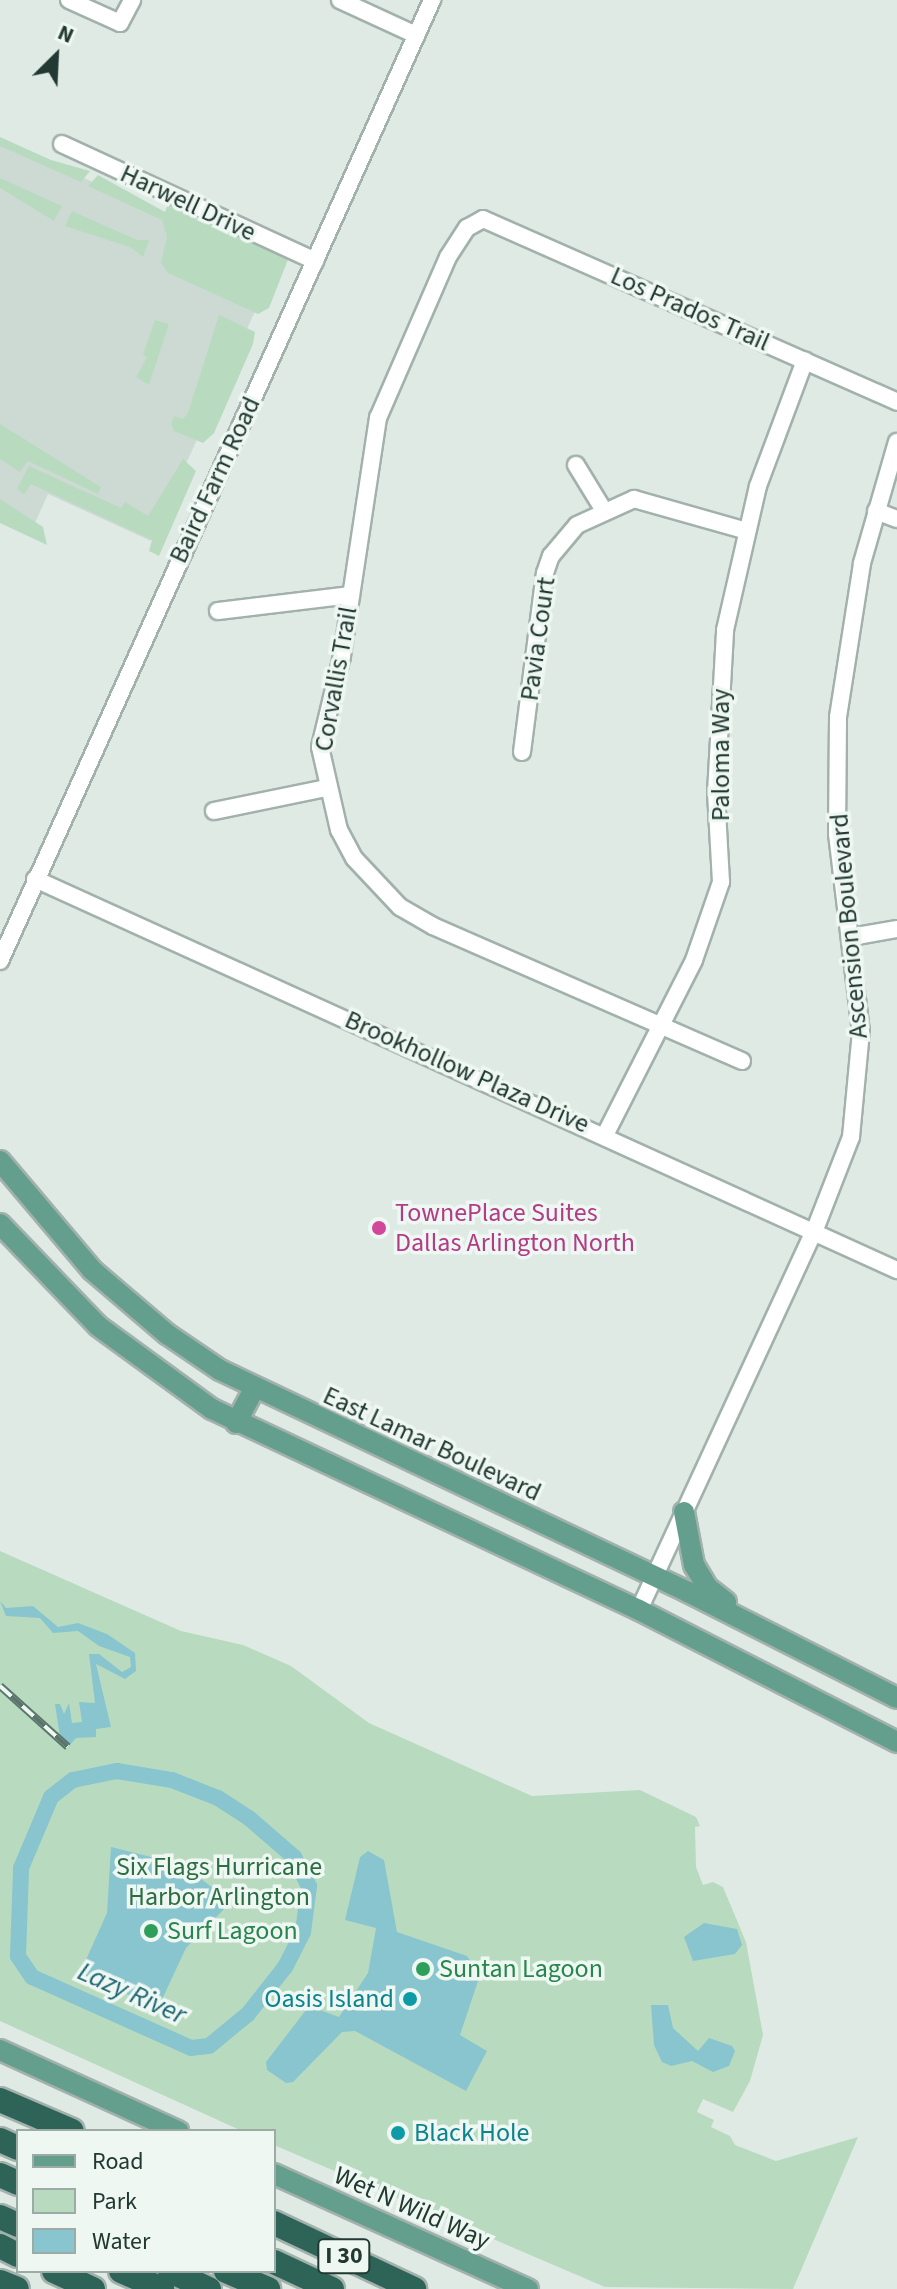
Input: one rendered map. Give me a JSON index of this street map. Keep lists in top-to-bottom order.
{
  "streets": {
    "highway": ["I 30"],
    "main road": ["East Lamar Boulevard", "Wet N Wild Way"],
    "street": [
      "Harwell Drive",
      "Los Prados Trail",
      "Baird Farm Road",
      "Pavia Court",
      "Corvallis Trail",
      "Paloma Way",
      "Ascension Boulevard",
      "Brookhollow Plaza Drive"
    ]
  },
  "crossings": [
    ["Harwell Drive", "Baird Farm Road"],
    ["Los Prados Trail", "Corvallis Trail"],
    ["Los Prados Trail", "Paloma Way"],
    ["Baird Farm Road", "Brookhollow Plaza Drive"],
    ["Pavia Court", "Paloma Way"],
    ["Corvallis Trail", "Paloma Way"],
    ["Paloma Way", "Brookhollow Plaza Drive"],
    ["Ascension Boulevard", "Brookhollow Plaza Drive"],
    ["Ascension Boulevard", "East Lamar Boulevard"]
  ],
  "water": ["Lazy River"],
  "parks": ["Six Flags Hurricane Harbor Arlington"],
  "places": [
    "TownePlace Suites Dallas Arlington North",
    "Surf Lagoon",
    "Suntan Lagoon",
    "Oasis Island",
    "Black Hole"
  ],
  "legend": ["Road", "Park", "Water"],
  "north": "top right"
}
